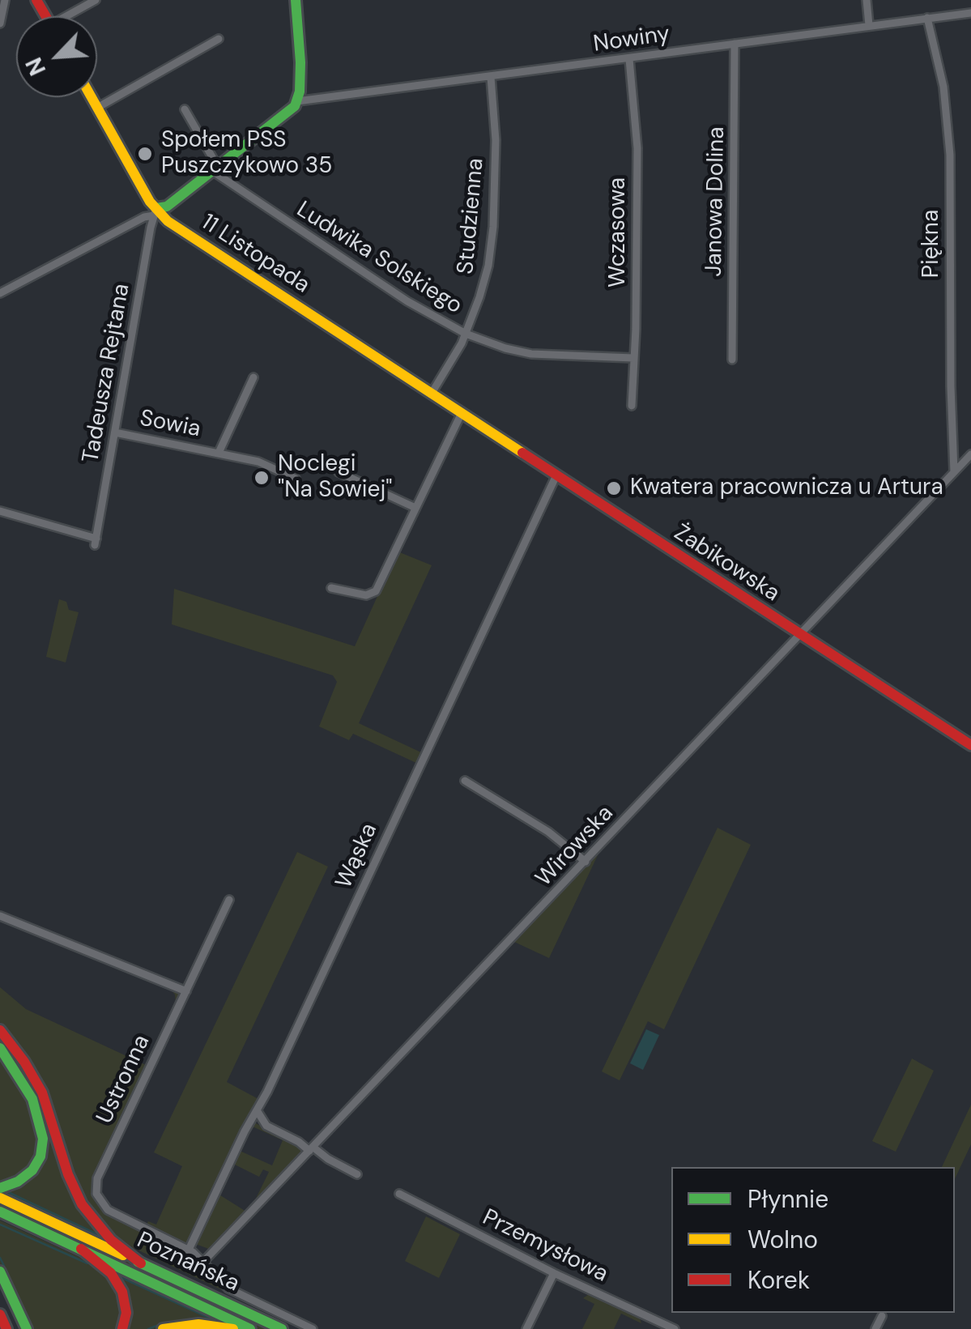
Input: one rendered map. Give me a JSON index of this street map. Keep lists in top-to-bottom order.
{
  "streets": {
    "main road": ["11 Listopada", "Żabikowska", "Poznańska"],
    "street": [
      "Nowiny",
      "Janowa Dolina",
      "Studzienna",
      "Wczasowa",
      "Piękna",
      "Ludwika Solskiego",
      "Tadeusza Rejtana",
      "Sowia",
      "Wirowska",
      "Wąska",
      "Ustronna",
      "Przemysłowa"
    ]
  },
  "crossings": [
    ["Nowiny", "Janowa Dolina"],
    ["Nowiny", "Studzienna"],
    ["Nowiny", "Wczasowa"],
    ["Nowiny", "Piękna"],
    ["Studzienna", "11 Listopada"],
    ["Studzienna", "Ludwika Solskiego"],
    ["Wczasowa", "Ludwika Solskiego"],
    ["Piękna", "Wirowska"],
    ["11 Listopada", "Tadeusza Rejtana"],
    ["11 Listopada", "Żabikowska"],
    ["Tadeusza Rejtana", "Sowia"],
    ["Żabikowska", "Wirowska"],
    ["Żabikowska", "Wąska"],
    ["Wąska", "Ustronna"]
  ],
  "places": ["Społem PSS Puszczykowo 35", "Noclegi \"Na Sowiej\"", "Kwatera pracownicza u Artura"],
  "legend": ["Płynnie", "Wolno", "Korek"],
  "north": "bottom left"
}
